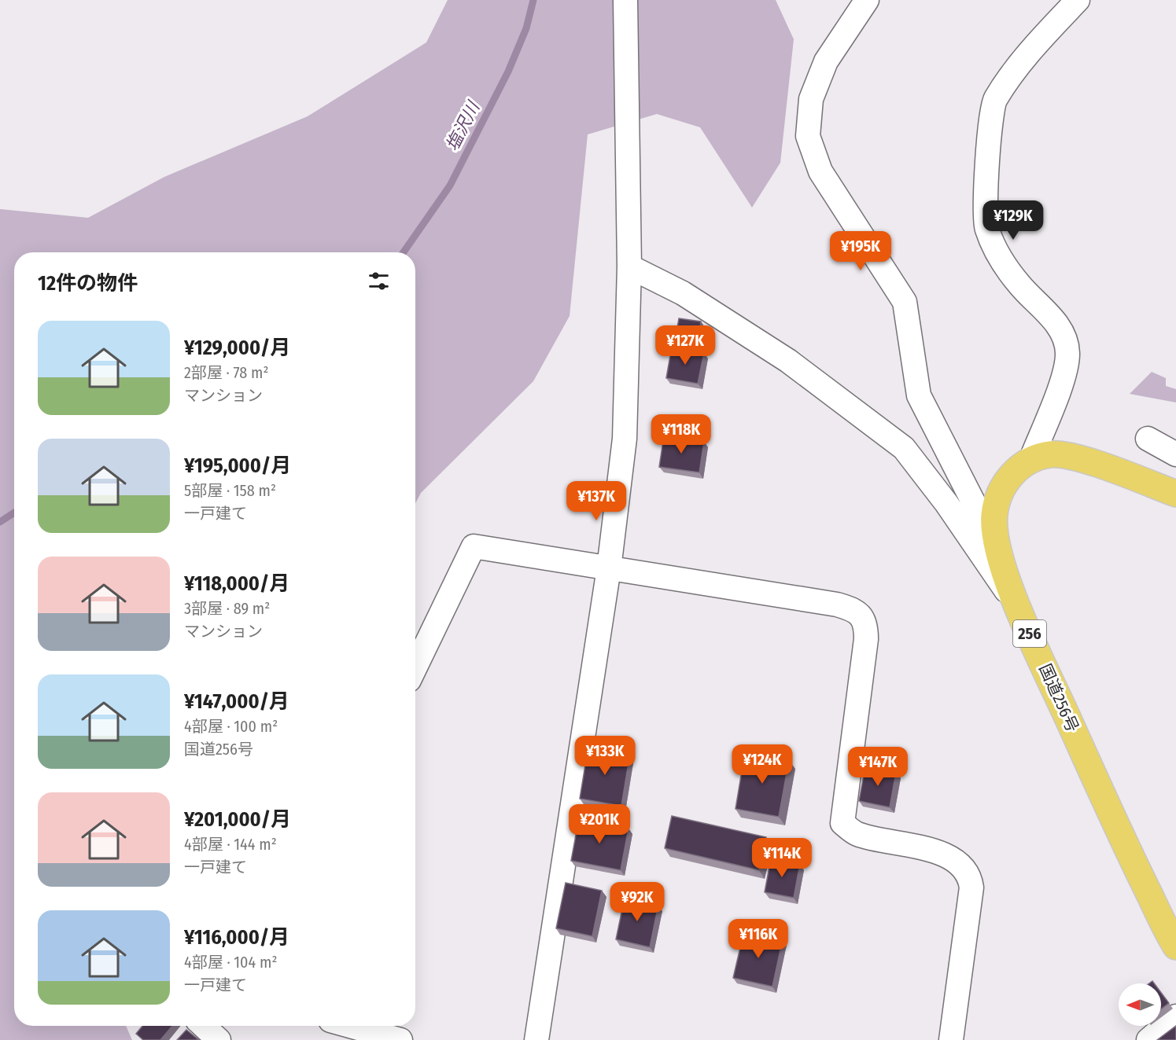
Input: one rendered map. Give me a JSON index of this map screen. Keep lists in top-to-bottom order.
{
  "streets": {
    "highway": ["256", "国道256号"]
  },
  "water": ["塩沢川"],
  "north": "left",
  "page": {
    "price": [
      "¥129K",
      "¥195K",
      "¥127K",
      "¥118K",
      "¥137K",
      "¥133K",
      "¥124K",
      "¥147K",
      "¥201K",
      "¥114K",
      "¥92K",
      "¥116K"
    ],
    "heading": "12件の物件",
    "list": [
      {
        "name": "¥129,000/月",
        "note": "2部屋 · 78 m² · マンション"
      },
      {
        "name": "¥195,000/月",
        "note": "5部屋 · 158 m² · 一戸建て"
      },
      {
        "name": "¥118,000/月",
        "note": "3部屋 · 89 m² · マンション"
      },
      {
        "name": "¥147,000/月",
        "note": "4部屋 · 100 m² · 国道256号"
      },
      {
        "name": "¥201,000/月",
        "note": "4部屋 · 144 m² · 一戸建て"
      },
      {
        "name": "¥116,000/月",
        "note": "4部屋 · 104 m² · 一戸建て"
      }
    ]
  }
}
